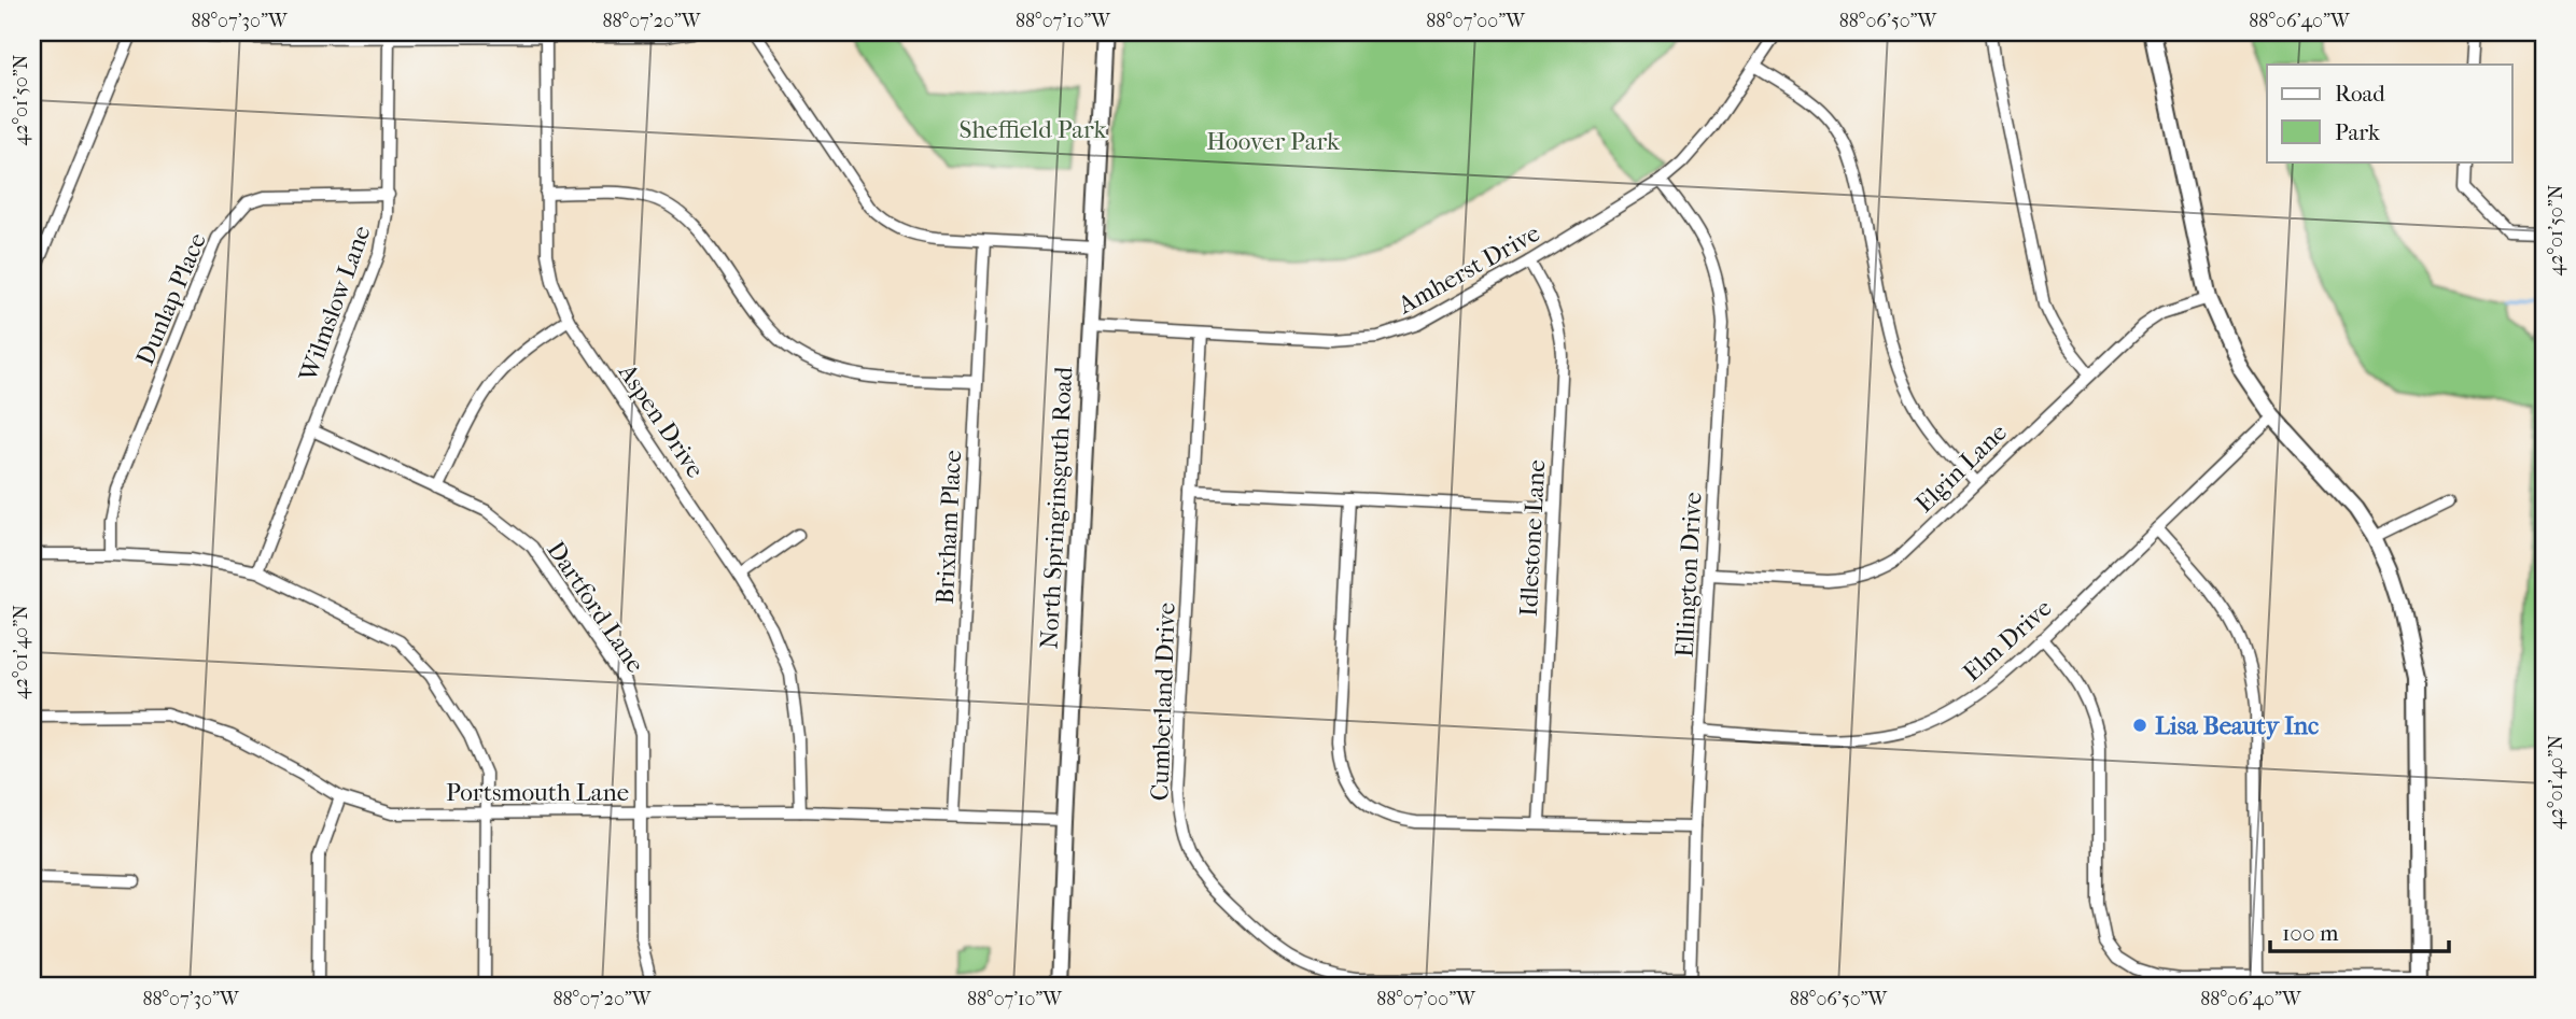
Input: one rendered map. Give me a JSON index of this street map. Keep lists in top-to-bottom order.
{
  "streets": {
    "street": [
      "Amherst Drive",
      "Dunlap Place",
      "Wilmslow Lane",
      "Aspen Drive",
      "Elgin Lane",
      "North Springinsguth Road",
      "Brixham Place",
      "Idlestone Lane",
      "Ellington Drive",
      "Dartford Lane",
      "Elm Drive",
      "Cumberland Drive",
      "Portsmouth Lane"
    ]
  },
  "crossings": [
    ["Amherst Drive", "North Springinsguth Road"],
    ["Amherst Drive", "Idlestone Lane"],
    ["Amherst Drive", "Ellington Drive"],
    ["Amherst Drive", "Cumberland Drive"],
    ["Dunlap Place", "Wilmslow Lane"],
    ["Wilmslow Lane", "Dartford Lane"],
    ["Aspen Drive", "Portsmouth Lane"],
    ["Elgin Lane", "Ellington Drive"],
    ["North Springinsguth Road", "Portsmouth Lane"],
    ["Brixham Place", "Portsmouth Lane"],
    ["Ellington Drive", "Elm Drive"],
    ["Ellington Drive", "Cumberland Drive"],
    ["Dartford Lane", "Portsmouth Lane"]
  ],
  "parks": ["Sheffield Park", "Hoover Park"],
  "places": ["Lisa Beauty Inc"],
  "legend": ["Road", "Park"],
  "scale_bar": "100 m",
  "coordinates": [
    "88°07'30\"W",
    "88°07'20\"W",
    "88°07'10\"W",
    "88°07'00\"W",
    "88°06'50\"W",
    "88°06'40\"W",
    "42°01'50\"N",
    "42°01'40\"N"
  ]
}
